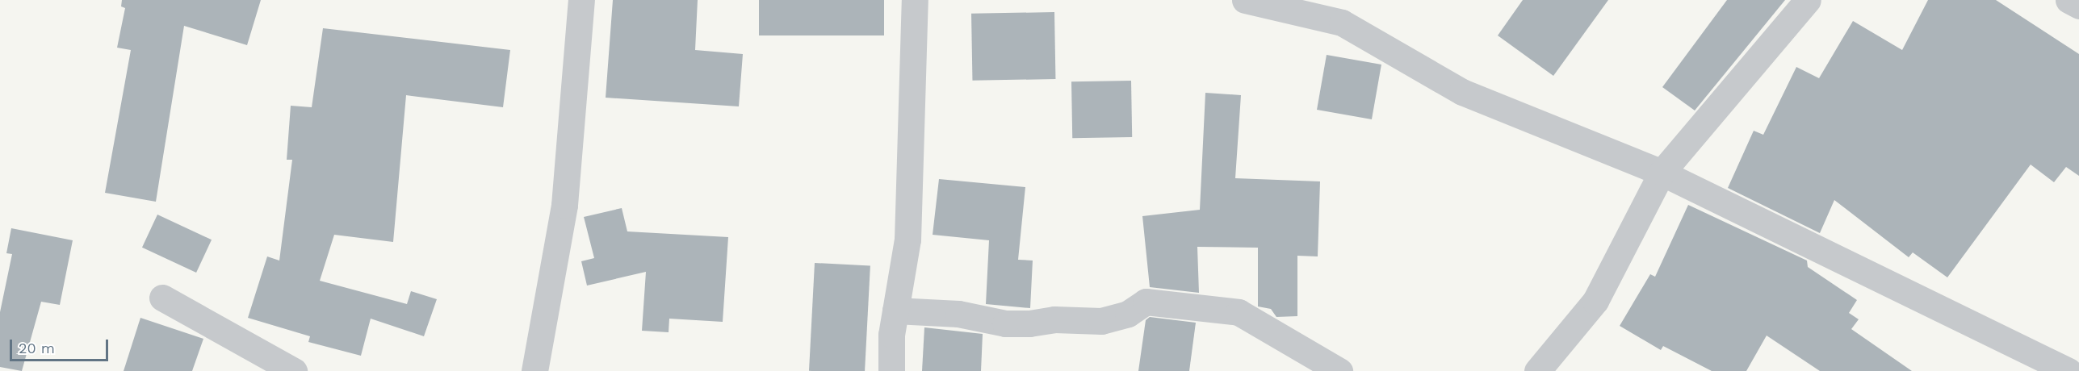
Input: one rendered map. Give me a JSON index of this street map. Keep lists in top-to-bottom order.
{
  "scale_bar": "20 m"
}
